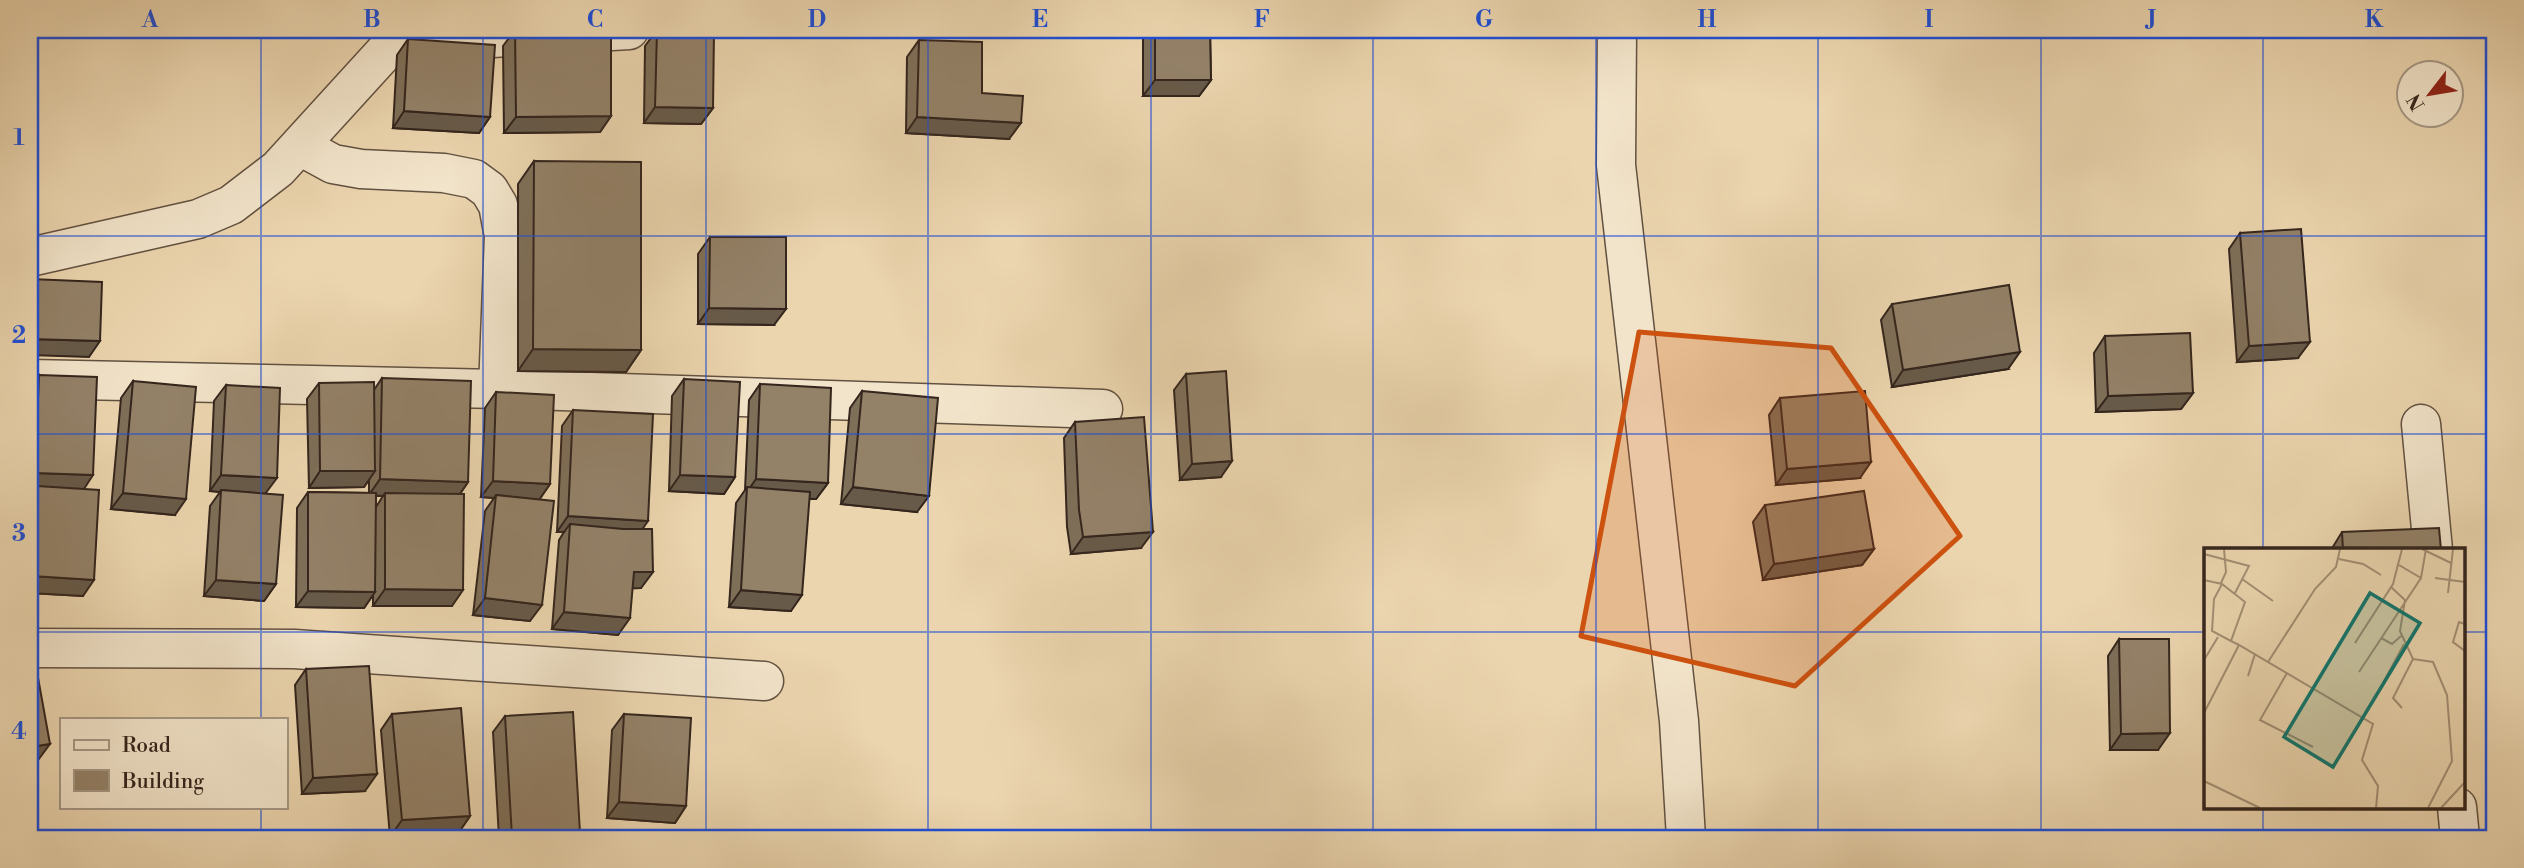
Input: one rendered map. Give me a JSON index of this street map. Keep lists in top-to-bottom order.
{
  "legend": ["Road", "Building"],
  "north": "bottom left",
  "grid": {
    "columns": [
      "A",
      "B",
      "C",
      "D",
      "E",
      "F",
      "G",
      "H",
      "I",
      "J",
      "K"
    ],
    "rows": [
      "1",
      "2",
      "3",
      "4"
    ]
  }
}
